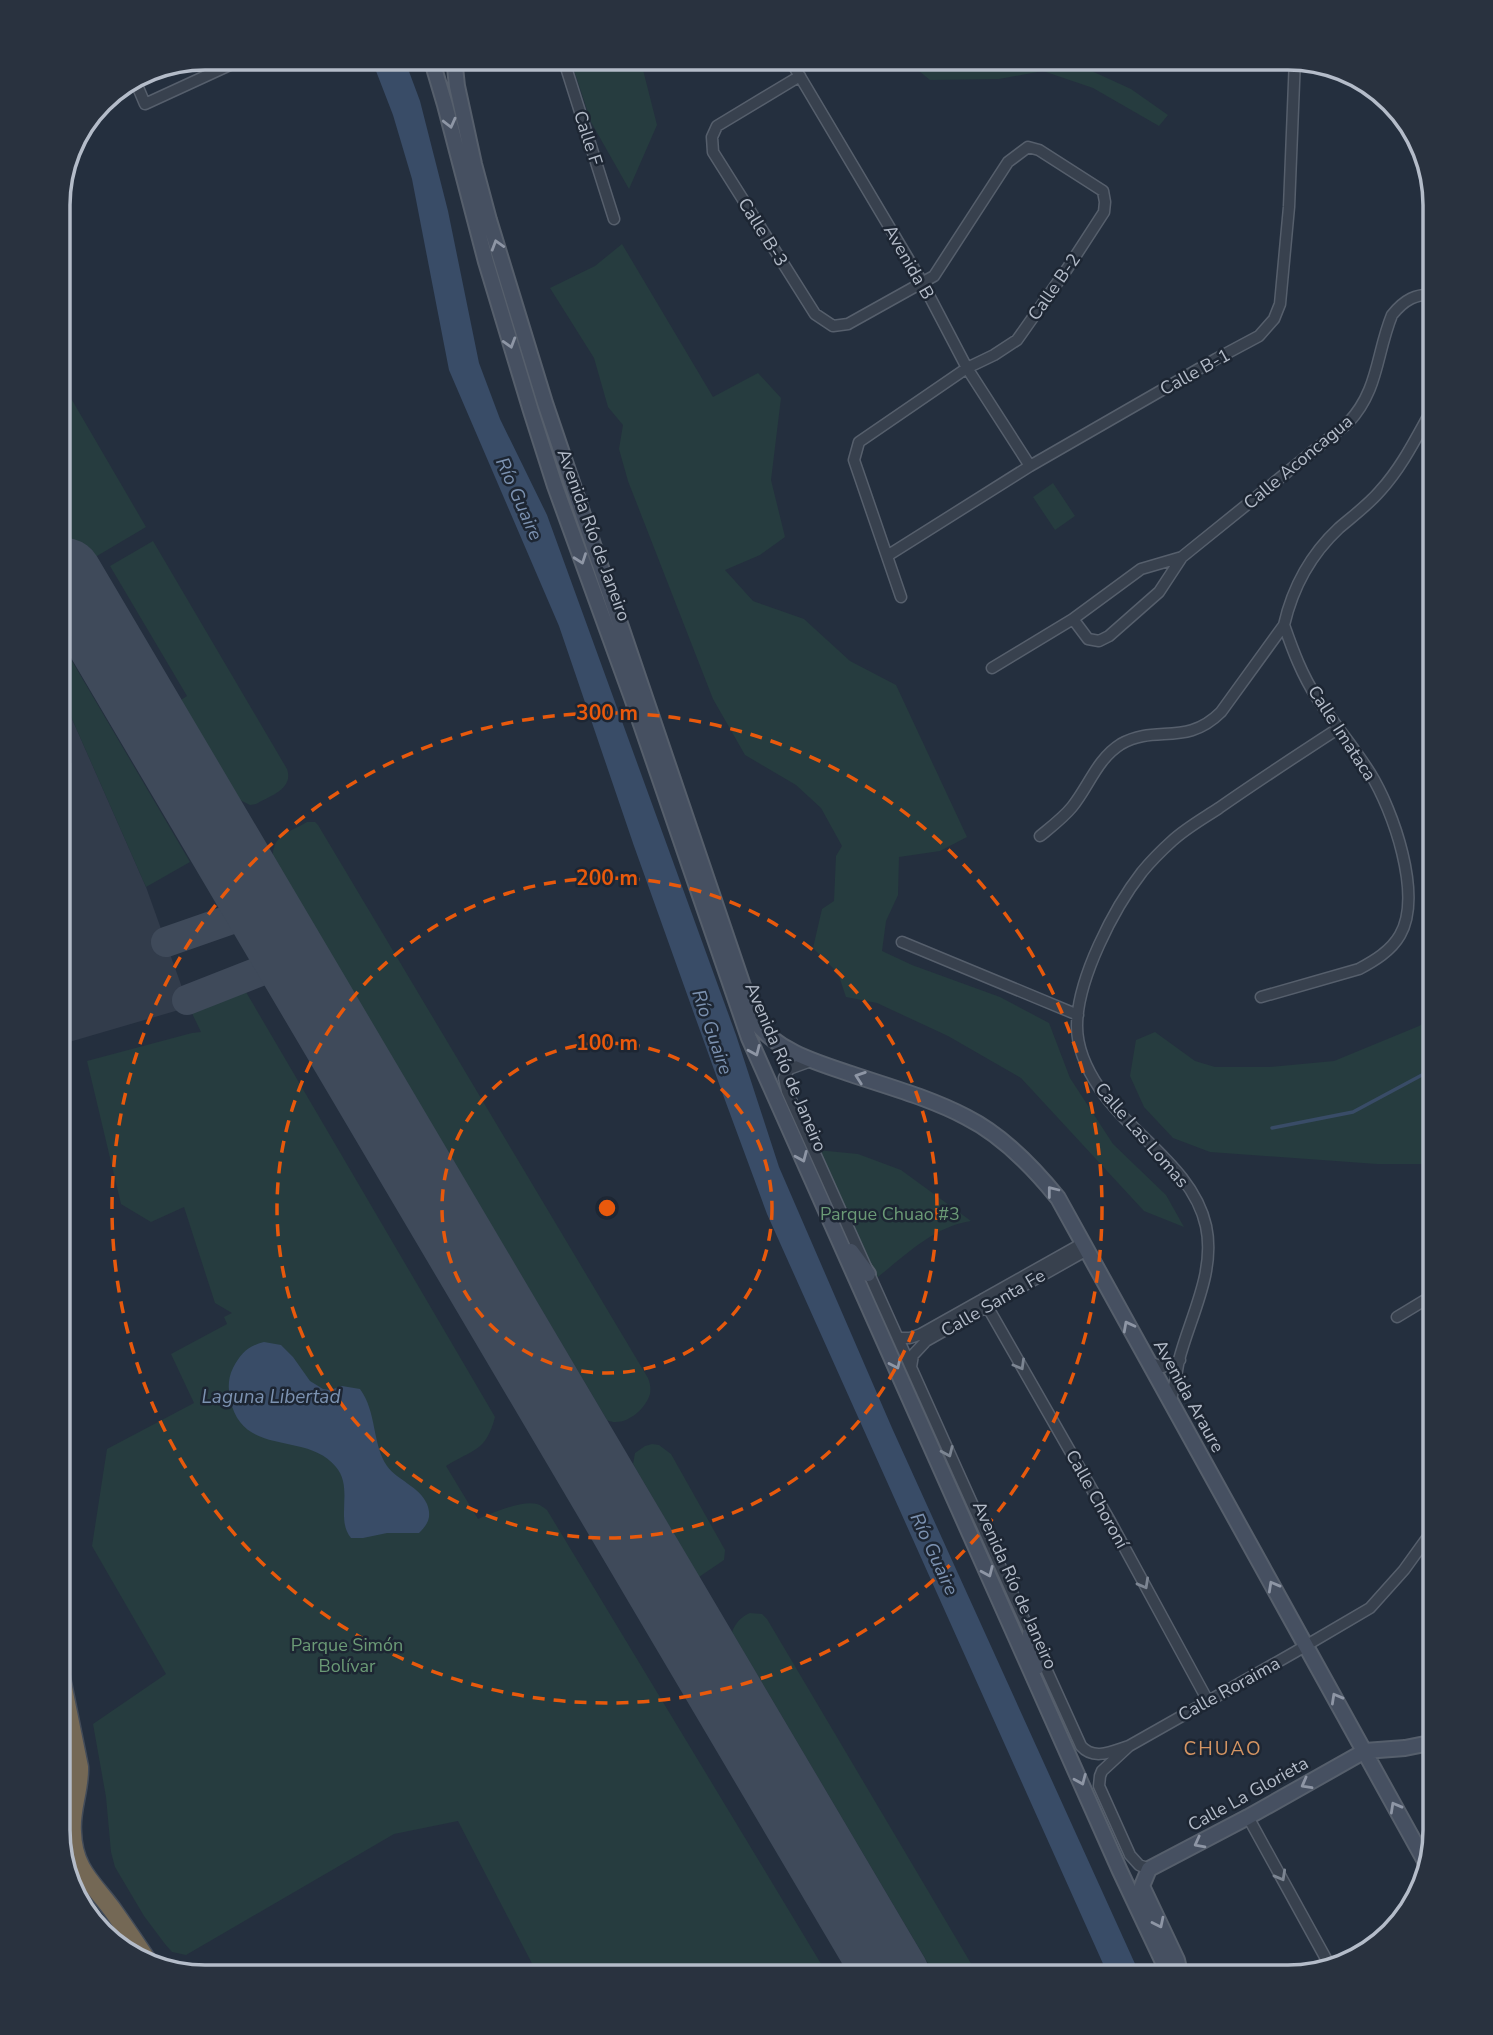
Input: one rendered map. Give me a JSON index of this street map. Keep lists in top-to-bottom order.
{
  "streets": {
    "street": [
      "Calle F",
      "Calle B-3",
      "Avenida B",
      "Calle B-2",
      "Calle B-1",
      "Calle Aconcagua",
      "Avenida Río de Janeiro",
      "Calle Imataca",
      "Calle Las Lomas",
      "Calle Santa Fe",
      "Avenida Araure",
      "Calle Choroní",
      "Calle Roraima",
      "Calle La Glorieta"
    ]
  },
  "crossings": [
    ["Calle B-3", "Avenida B"],
    ["Calle B-3", "Calle B-2"],
    ["Avenida B", "Calle B-2"],
    ["Avenida B", "Calle B-1"],
    ["Calle B-2", "Calle B-1"],
    ["Avenida Río de Janeiro", "Calle Santa Fe"],
    ["Avenida Río de Janeiro", "Avenida Araure"],
    ["Avenida Río de Janeiro", "Calle Roraima"],
    ["Calle Imataca", "Calle Las Lomas"],
    ["Calle Las Lomas", "Avenida Araure"],
    ["Calle Santa Fe", "Avenida Araure"],
    ["Calle Santa Fe", "Calle Choroní"],
    ["Avenida Araure", "Calle Roraima"],
    ["Avenida Araure", "Calle La Glorieta"],
    ["Calle Choroní", "Calle Roraima"],
    ["Calle Roraima", "Calle La Glorieta"]
  ],
  "one_way": ["Avenida Araure", "Calle Choroní", "Calle La Glorieta"],
  "districts": ["CHUAO"],
  "water": ["Río Guaire", "Laguna Libertad"],
  "parks": ["Parque Chuao #3", "Parque Simón Bolívar"],
  "rings": ["300 m", "200 m", "100 m"]
}
